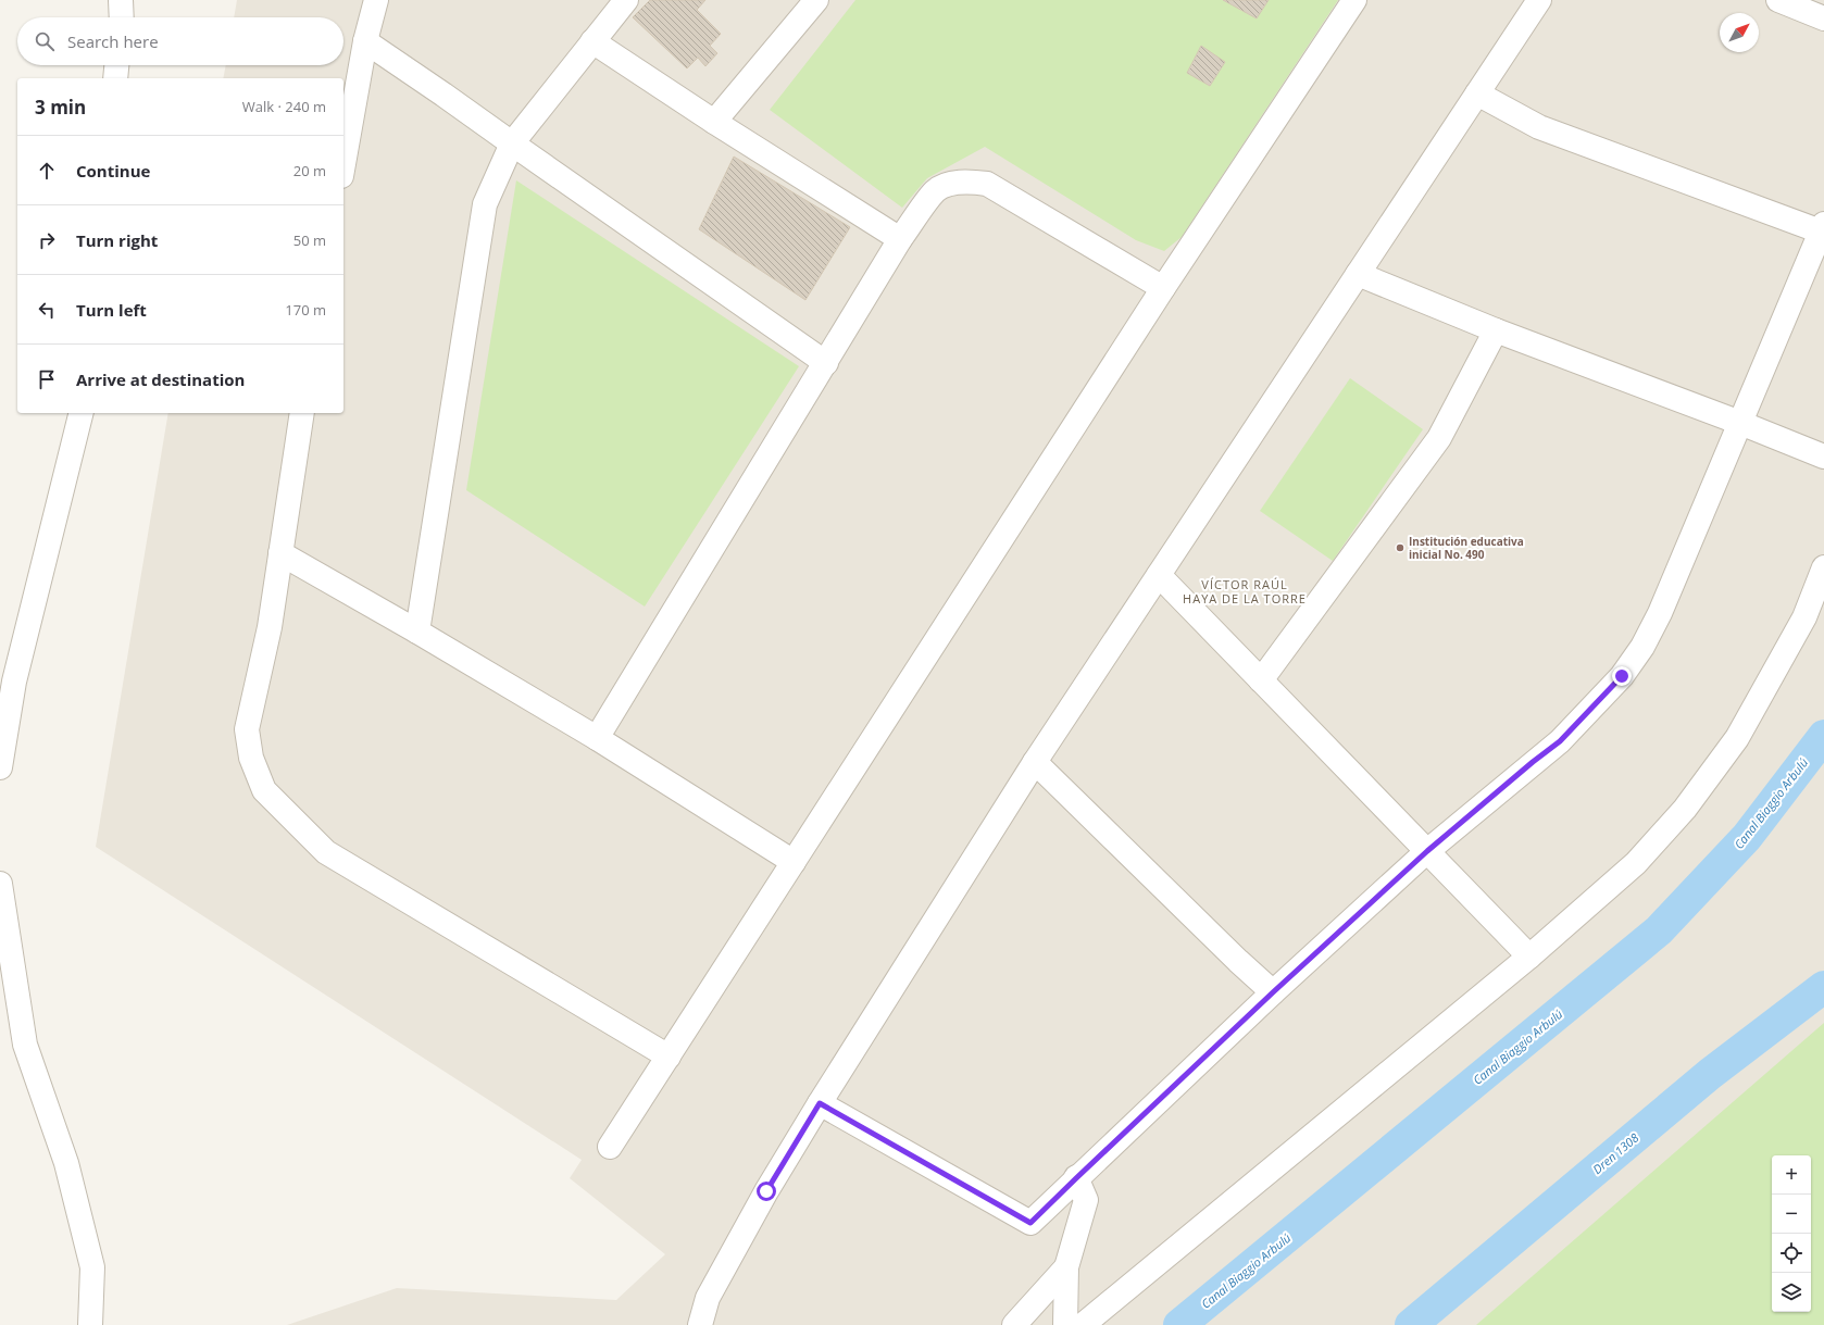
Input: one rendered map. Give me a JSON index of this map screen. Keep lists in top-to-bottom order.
{
  "districts": ["VÍCTOR RAÚL HAYA DE LA TORRE"],
  "water": ["Canal Biaggio Arbulú", "Dren 1308"],
  "places": ["Institución educativa inicial No. 490"],
  "north": "top right",
  "page": {
    "search": "Search here",
    "heading": ["3 min", "Walk · 240 m"],
    "list": [
      ["Continue", "20 m"],
      ["Turn right", "50 m"],
      ["Turn left", "170 m"],
      "Arrive at destination"
    ],
    "map_buttons": ["+", "−"]
  }
}
